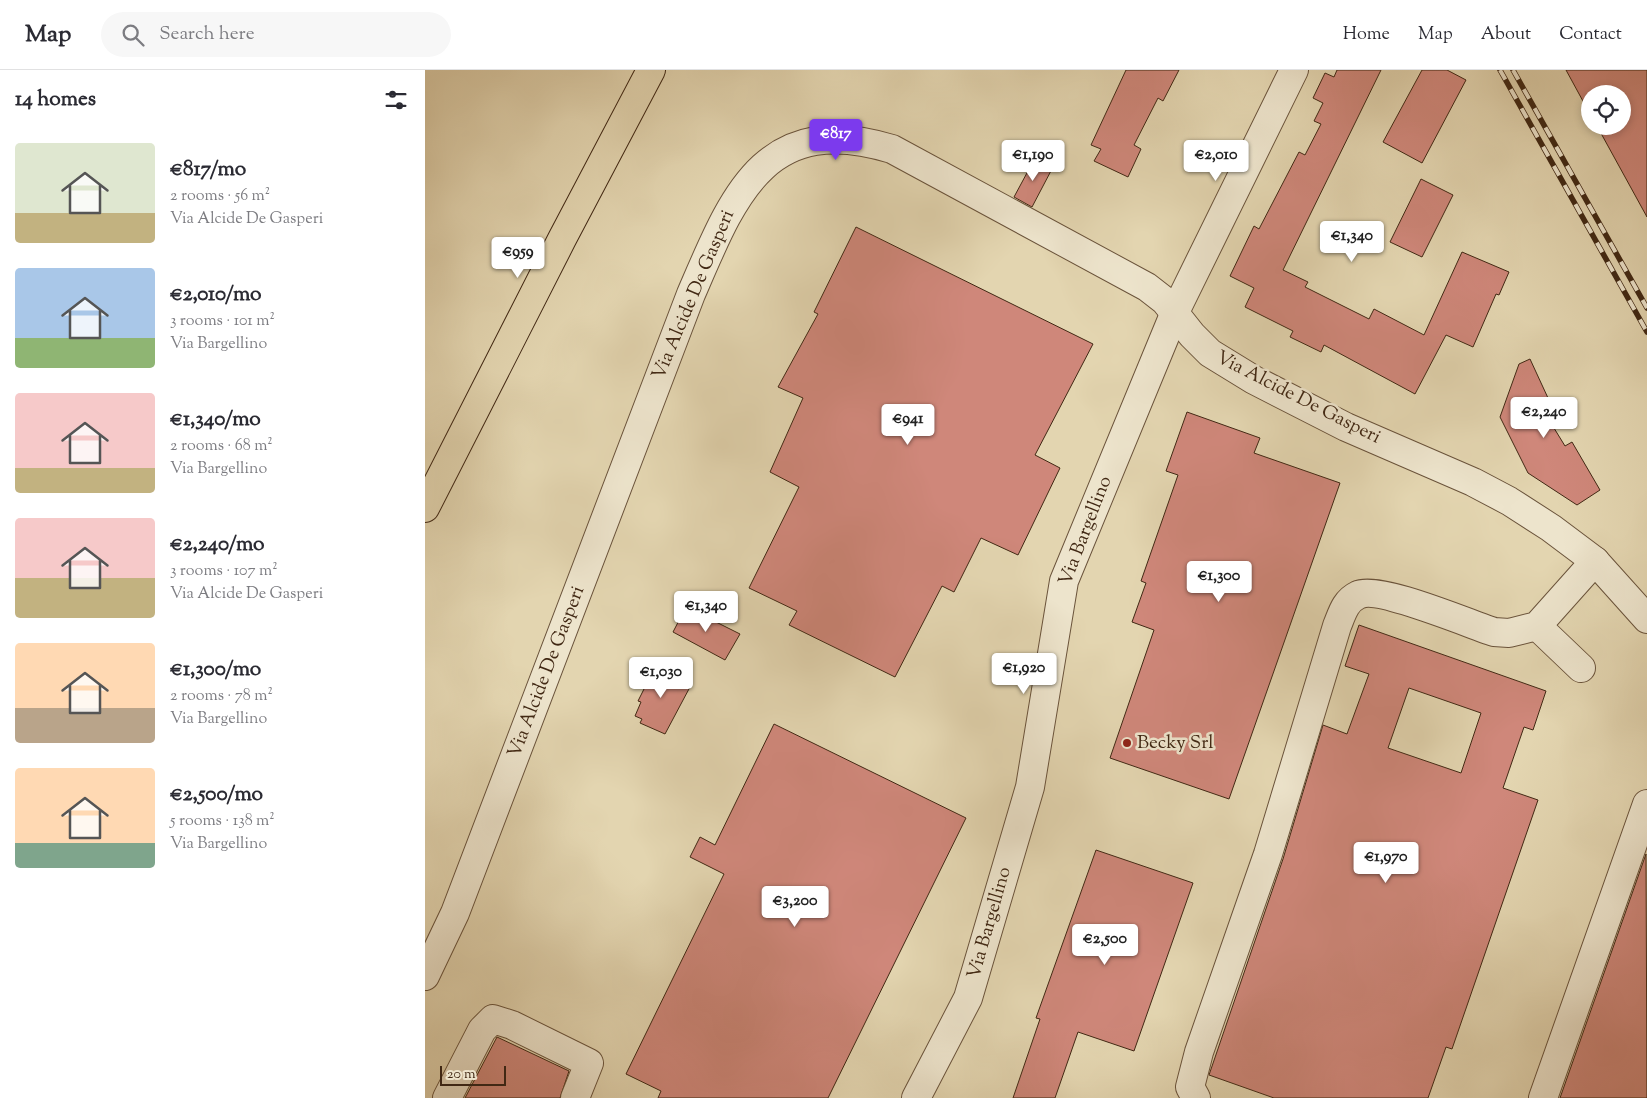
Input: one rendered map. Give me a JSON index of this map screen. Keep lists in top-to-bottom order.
{
  "streets": {
    "street": ["Via Alcide De Gasperi", "Via Bargellino"]
  },
  "crossings": [
    ["Via Alcide De Gasperi", "Via Bargellino"]
  ],
  "places": ["Becky Srl"],
  "scale_bar": "20 m",
  "page": {
    "header": "Map",
    "search": "Search here",
    "nav": [
      "Home",
      "Map",
      "About",
      "Contact"
    ],
    "heading": "14 homes",
    "price": [
      "€817",
      "€1,190",
      "€2,010",
      "€1,340",
      "€959",
      "€2,240",
      "€941",
      "€1,300",
      "€1,340",
      "€1,920",
      "€1,030",
      "€1,970",
      "€3,200",
      "€2,500"
    ],
    "list": [
      {
        "name": "€817/mo",
        "note": "2 rooms · 56 m² · Via Alcide De Gasperi"
      },
      {
        "name": "€2,010/mo",
        "note": "3 rooms · 101 m² · Via Bargellino"
      },
      {
        "name": "€1,340/mo",
        "note": "2 rooms · 68 m² · Via Bargellino"
      },
      {
        "name": "€2,240/mo",
        "note": "3 rooms · 107 m² · Via Alcide De Gasperi"
      },
      {
        "name": "€1,300/mo",
        "note": "2 rooms · 78 m² · Via Bargellino"
      },
      {
        "name": "€2,500/mo",
        "note": "5 rooms · 138 m² · Via Bargellino"
      }
    ],
    "scale": "20 m"
  }
}
